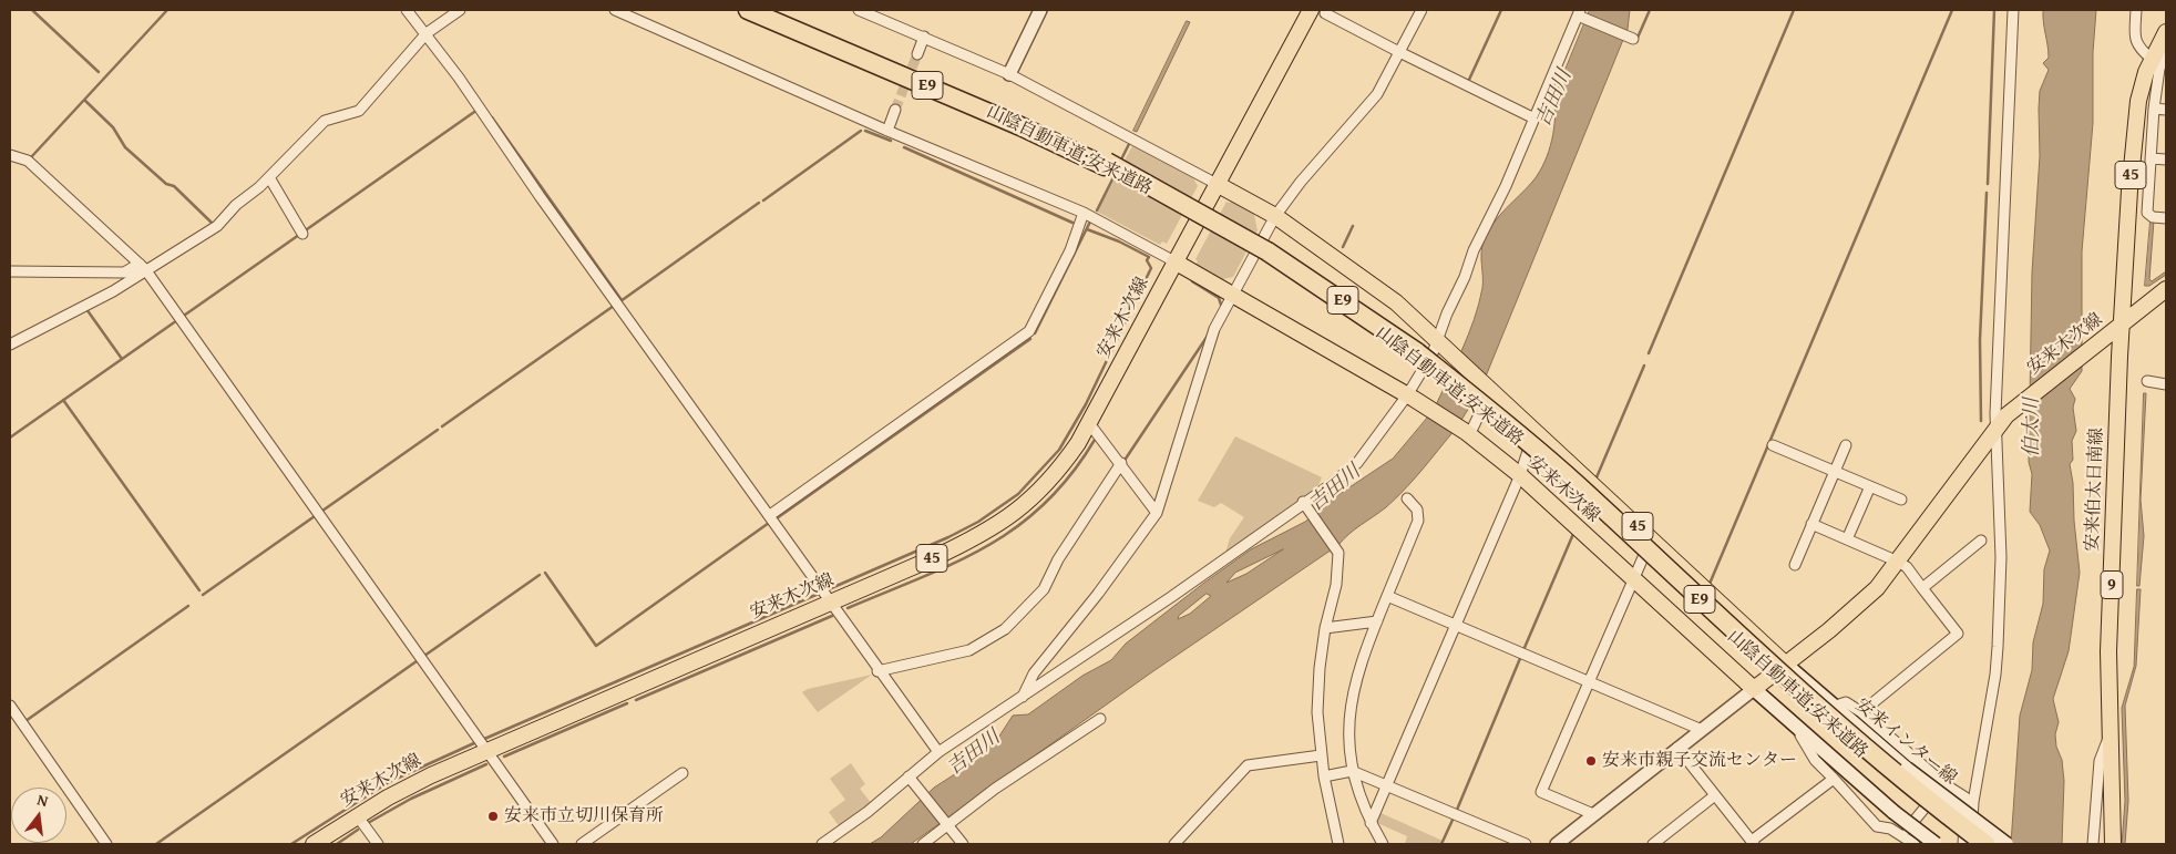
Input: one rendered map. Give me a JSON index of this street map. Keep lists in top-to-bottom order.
{
  "streets": {
    "highway": ["E9", "山陰自動車道;安来道路"],
    "main road": [
      "45",
      "安来木次線",
      "安来伯太日南線",
      "9",
      "安来インター線"
    ]
  },
  "crossings": [
    ["安来木次線", "安来伯太日南線"],
    ["安来木次線", "安来インター線"]
  ],
  "water": ["吉田川", "伯太川"],
  "places": ["安来市親子交流センター", "安来市立切川保育所"],
  "north": "top"
}
